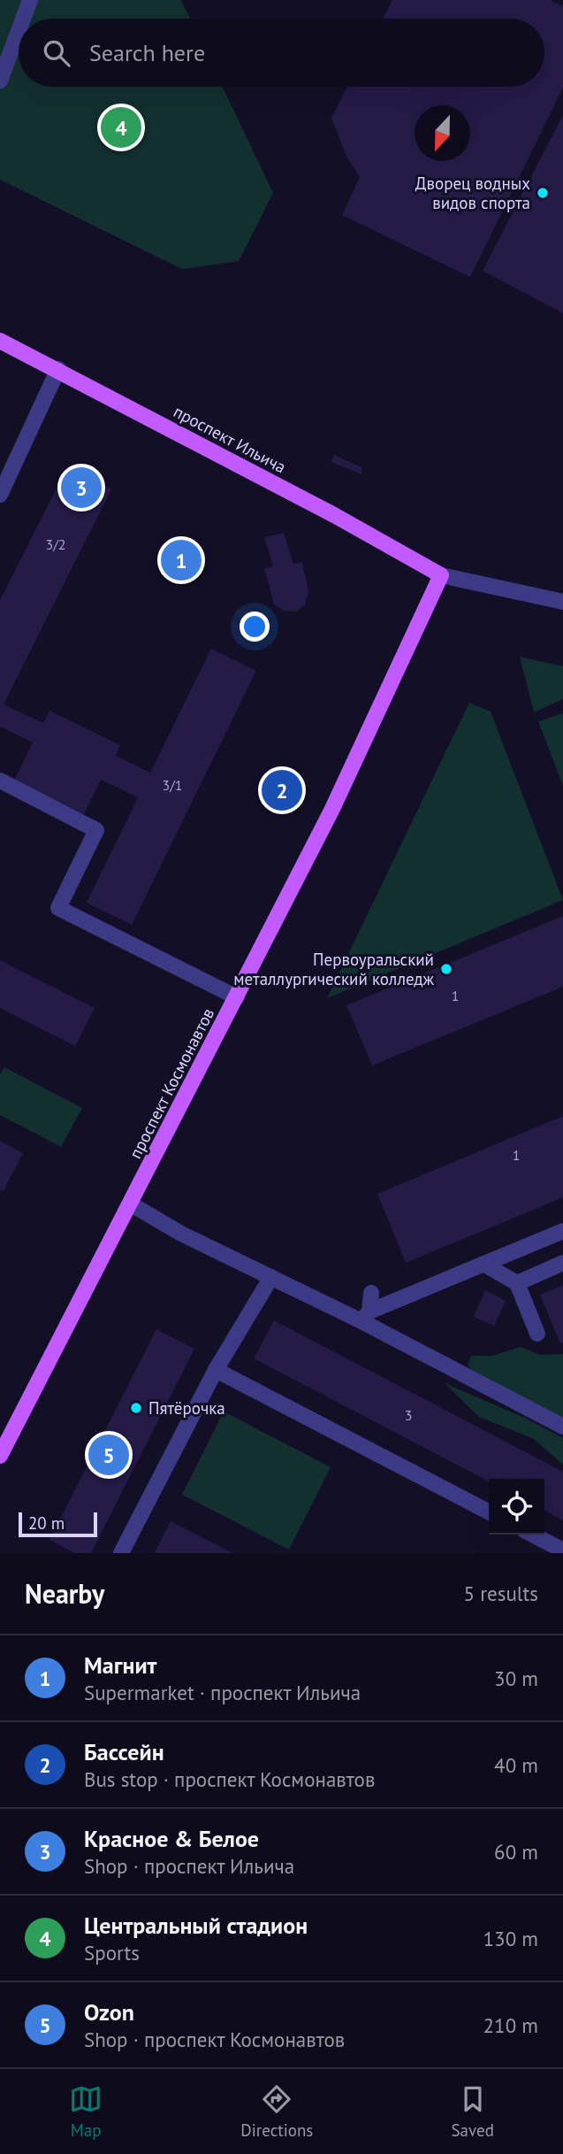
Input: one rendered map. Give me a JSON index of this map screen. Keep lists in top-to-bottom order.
{
  "streets": {
    "main road": ["проспект Ильича", "проспект Космонавтов"]
  },
  "crossings": [
    ["проспект Ильича", "проспект Космонавтов"]
  ],
  "places": ["Дворец водных видов спорта", "Первоуральский металлургический колледж", "Пятёрочка"],
  "house_numbers": [
    "3/2",
    "3/1",
    "1",
    "1",
    "3"
  ],
  "scale_bar": "20 m",
  "north": "bottom",
  "page": {
    "search": "Search here",
    "pins": [
      "4",
      "3",
      "1",
      "2",
      "5"
    ],
    "scale": "20 m",
    "heading": ["Nearby", "5 results"],
    "list": [
      {
        "mark": "1",
        "name": "Магнит",
        "note": "Supermarket · проспект Ильича",
        "value": "30 m"
      },
      {
        "mark": "2",
        "name": "Бассейн",
        "note": "Bus stop · проспект Космонавтов",
        "value": "40 m"
      },
      {
        "mark": "3",
        "name": "Красное & Белое",
        "note": "Shop · проспект Ильича",
        "value": "60 m"
      },
      {
        "mark": "4",
        "name": "Центральный стадион",
        "note": "Sports",
        "value": "130 m"
      },
      {
        "mark": "5",
        "name": "Ozon",
        "note": "Shop · проспект Космонавтов",
        "value": "210 m"
      }
    ],
    "nav": ["Map", "Directions", "Saved"]
  }
}
